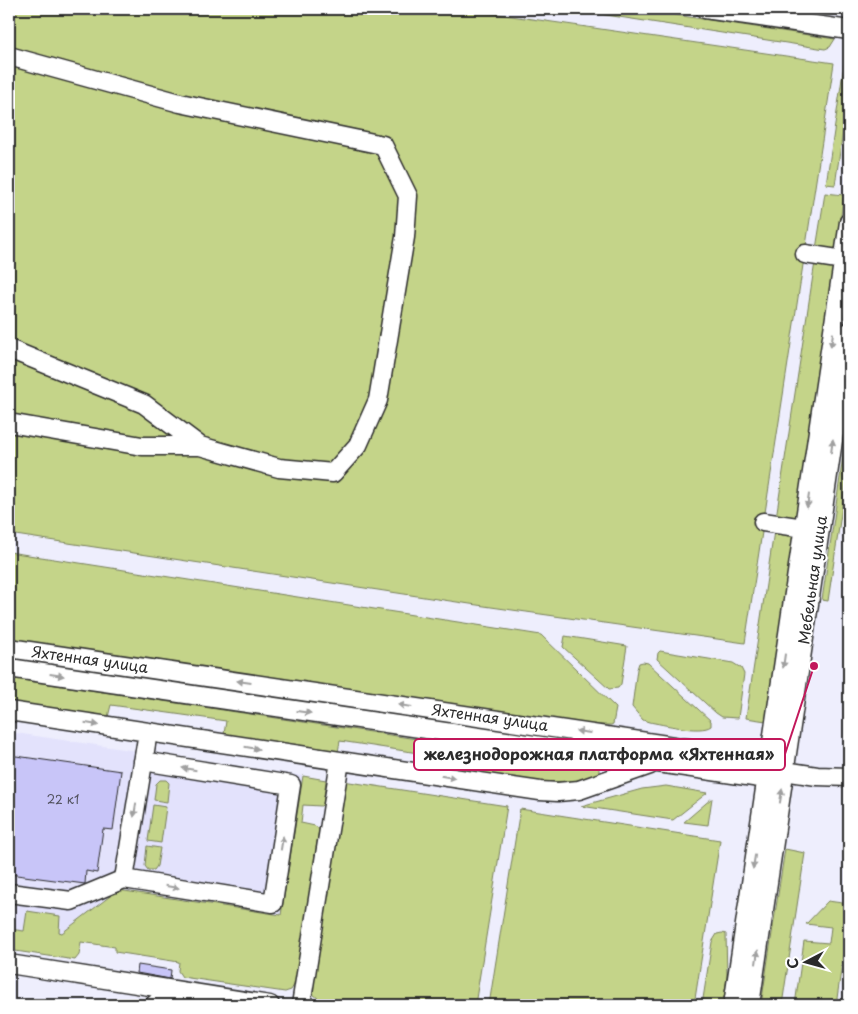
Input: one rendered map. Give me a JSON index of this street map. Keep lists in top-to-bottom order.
{
  "streets": {
    "street": ["Мебельная улица", "Яхтенная улица"]
  },
  "crossings": [
    ["Мебельная улица", "Яхтенная улица"]
  ],
  "places": ["железнодорожная платформа «Яхтенная»"],
  "house_numbers": ["22 к1"],
  "north": "left"
}
